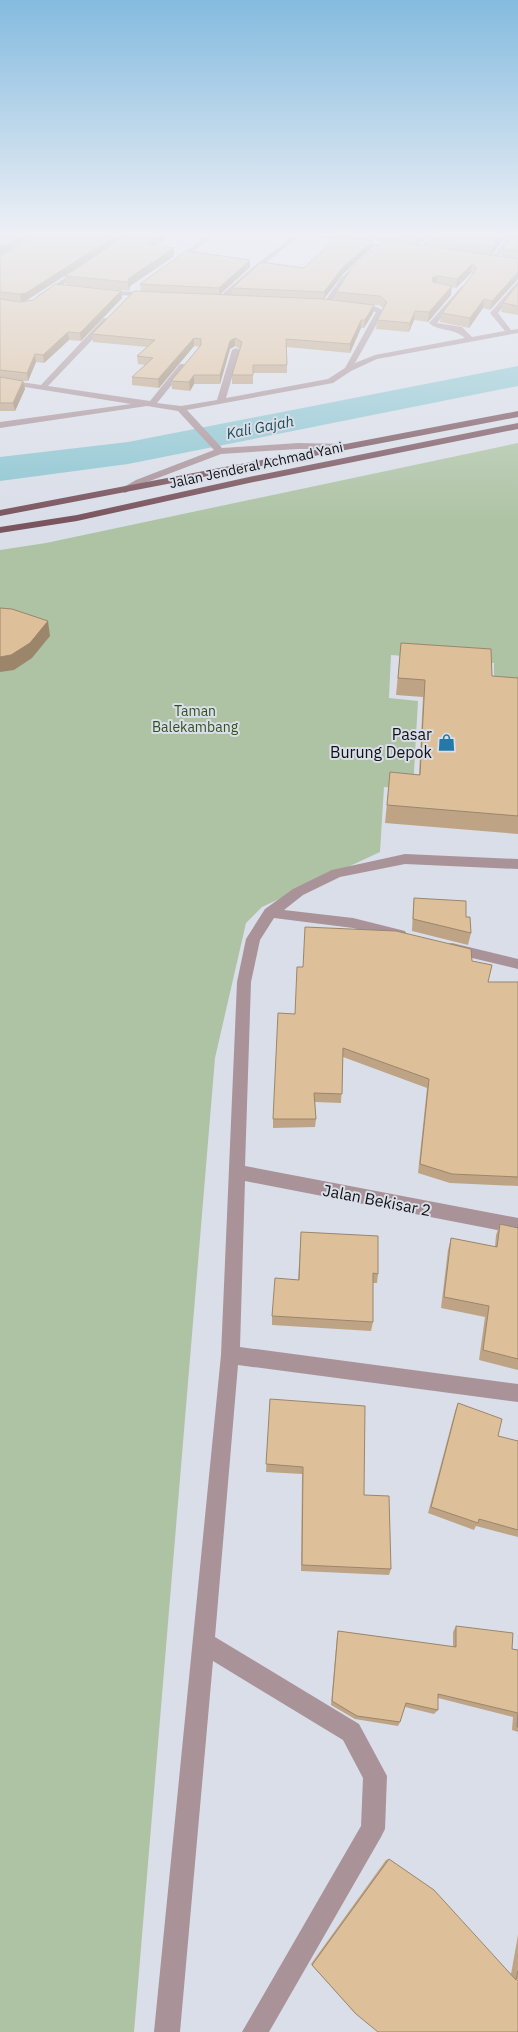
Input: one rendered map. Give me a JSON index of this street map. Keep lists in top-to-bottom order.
{
  "streets": {
    "main road": ["Jalan Jenderal Achmad Yani"],
    "street": ["Jalan Bekisar 2"]
  },
  "water": ["Kali Gajah"],
  "parks": ["Taman Balekambang"],
  "places": {
    "shop": ["Pasar Burung Depok"]
  }
}
